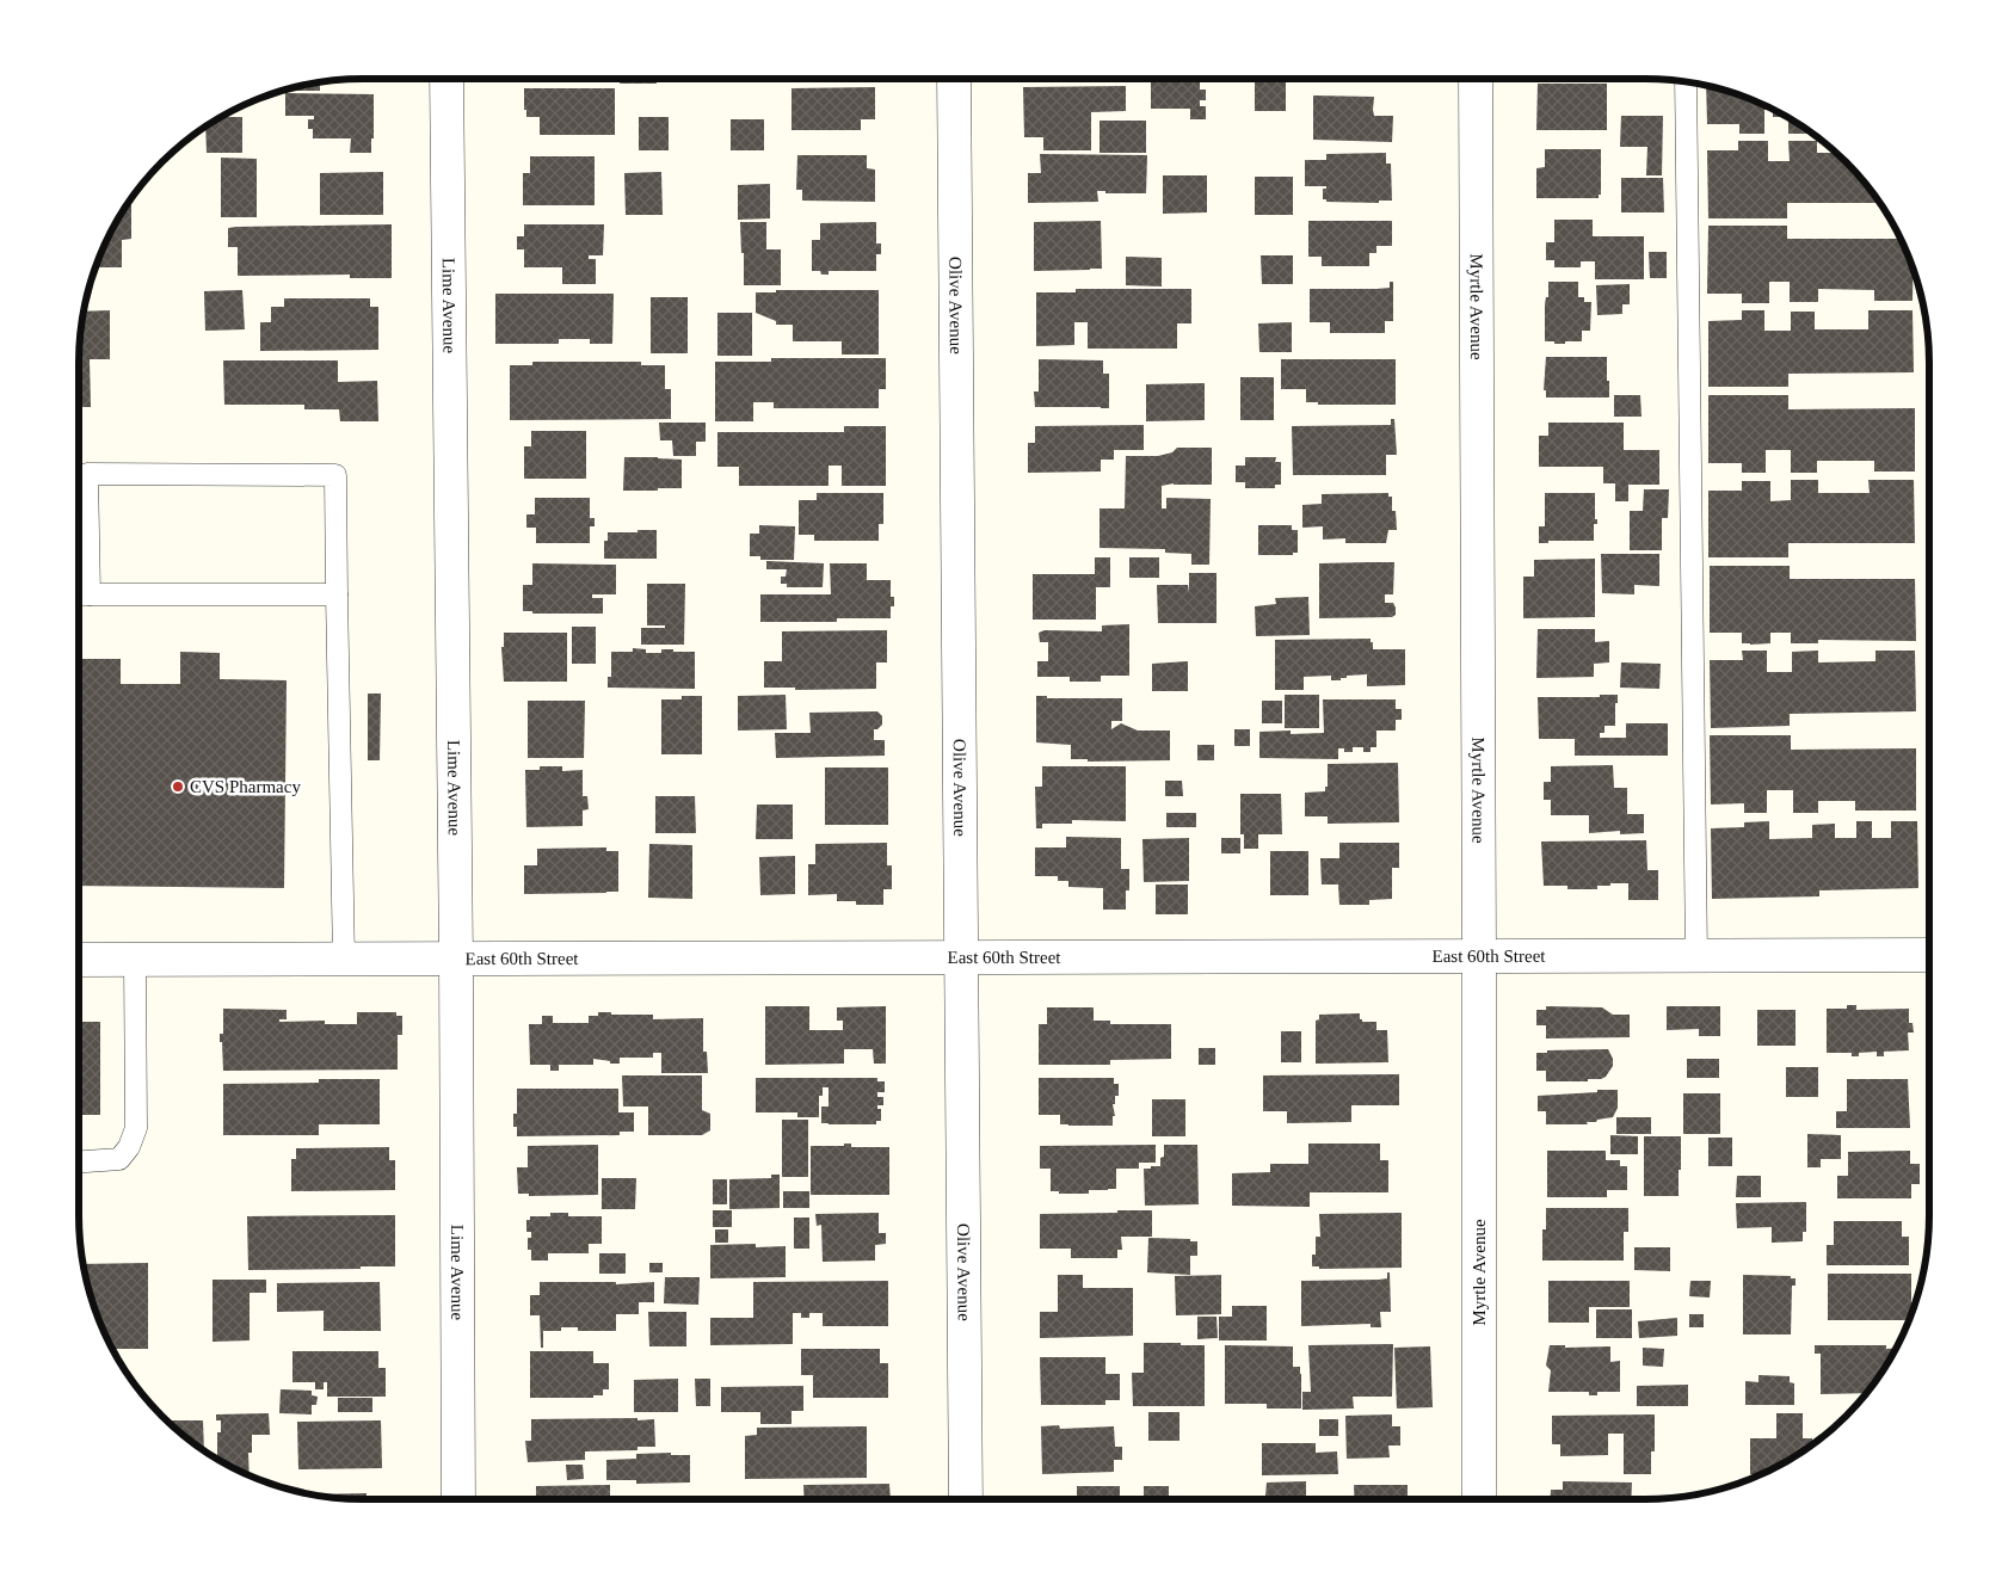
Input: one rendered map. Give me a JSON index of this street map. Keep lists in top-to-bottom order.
{
  "streets": {
    "street": [
      "Lime Avenue",
      "Olive Avenue",
      "Myrtle Avenue",
      "East 60th Street"
    ]
  },
  "crossings": [
    ["Lime Avenue", "East 60th Street"],
    ["Olive Avenue", "East 60th Street"],
    ["Myrtle Avenue", "East 60th Street"]
  ],
  "places": ["CVS Pharmacy"]
}
